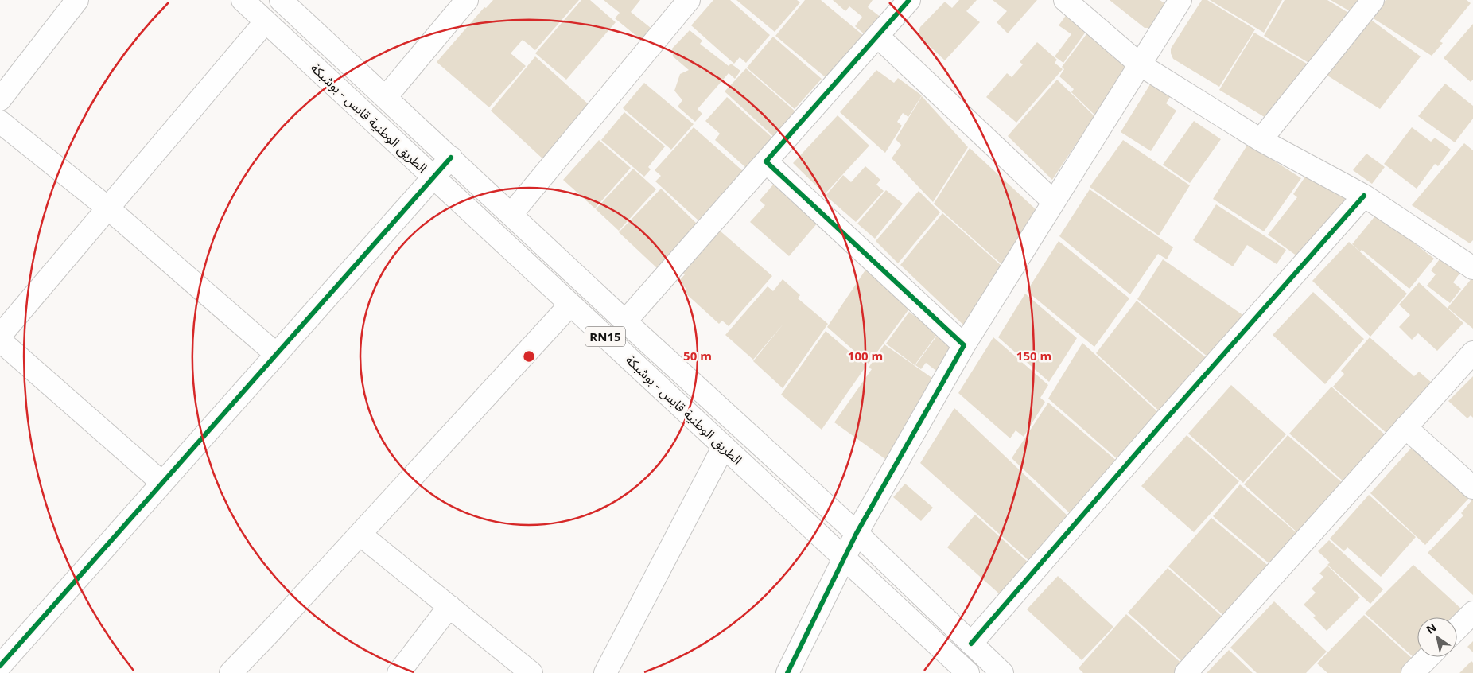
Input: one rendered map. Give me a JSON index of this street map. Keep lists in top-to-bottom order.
{
  "streets": {
    "street": ["الطريق الوطنية قابس - بوشبكة", "RN15"]
  },
  "north": "top left",
  "rings": ["50 m", "100 m", "150 m"]
}
